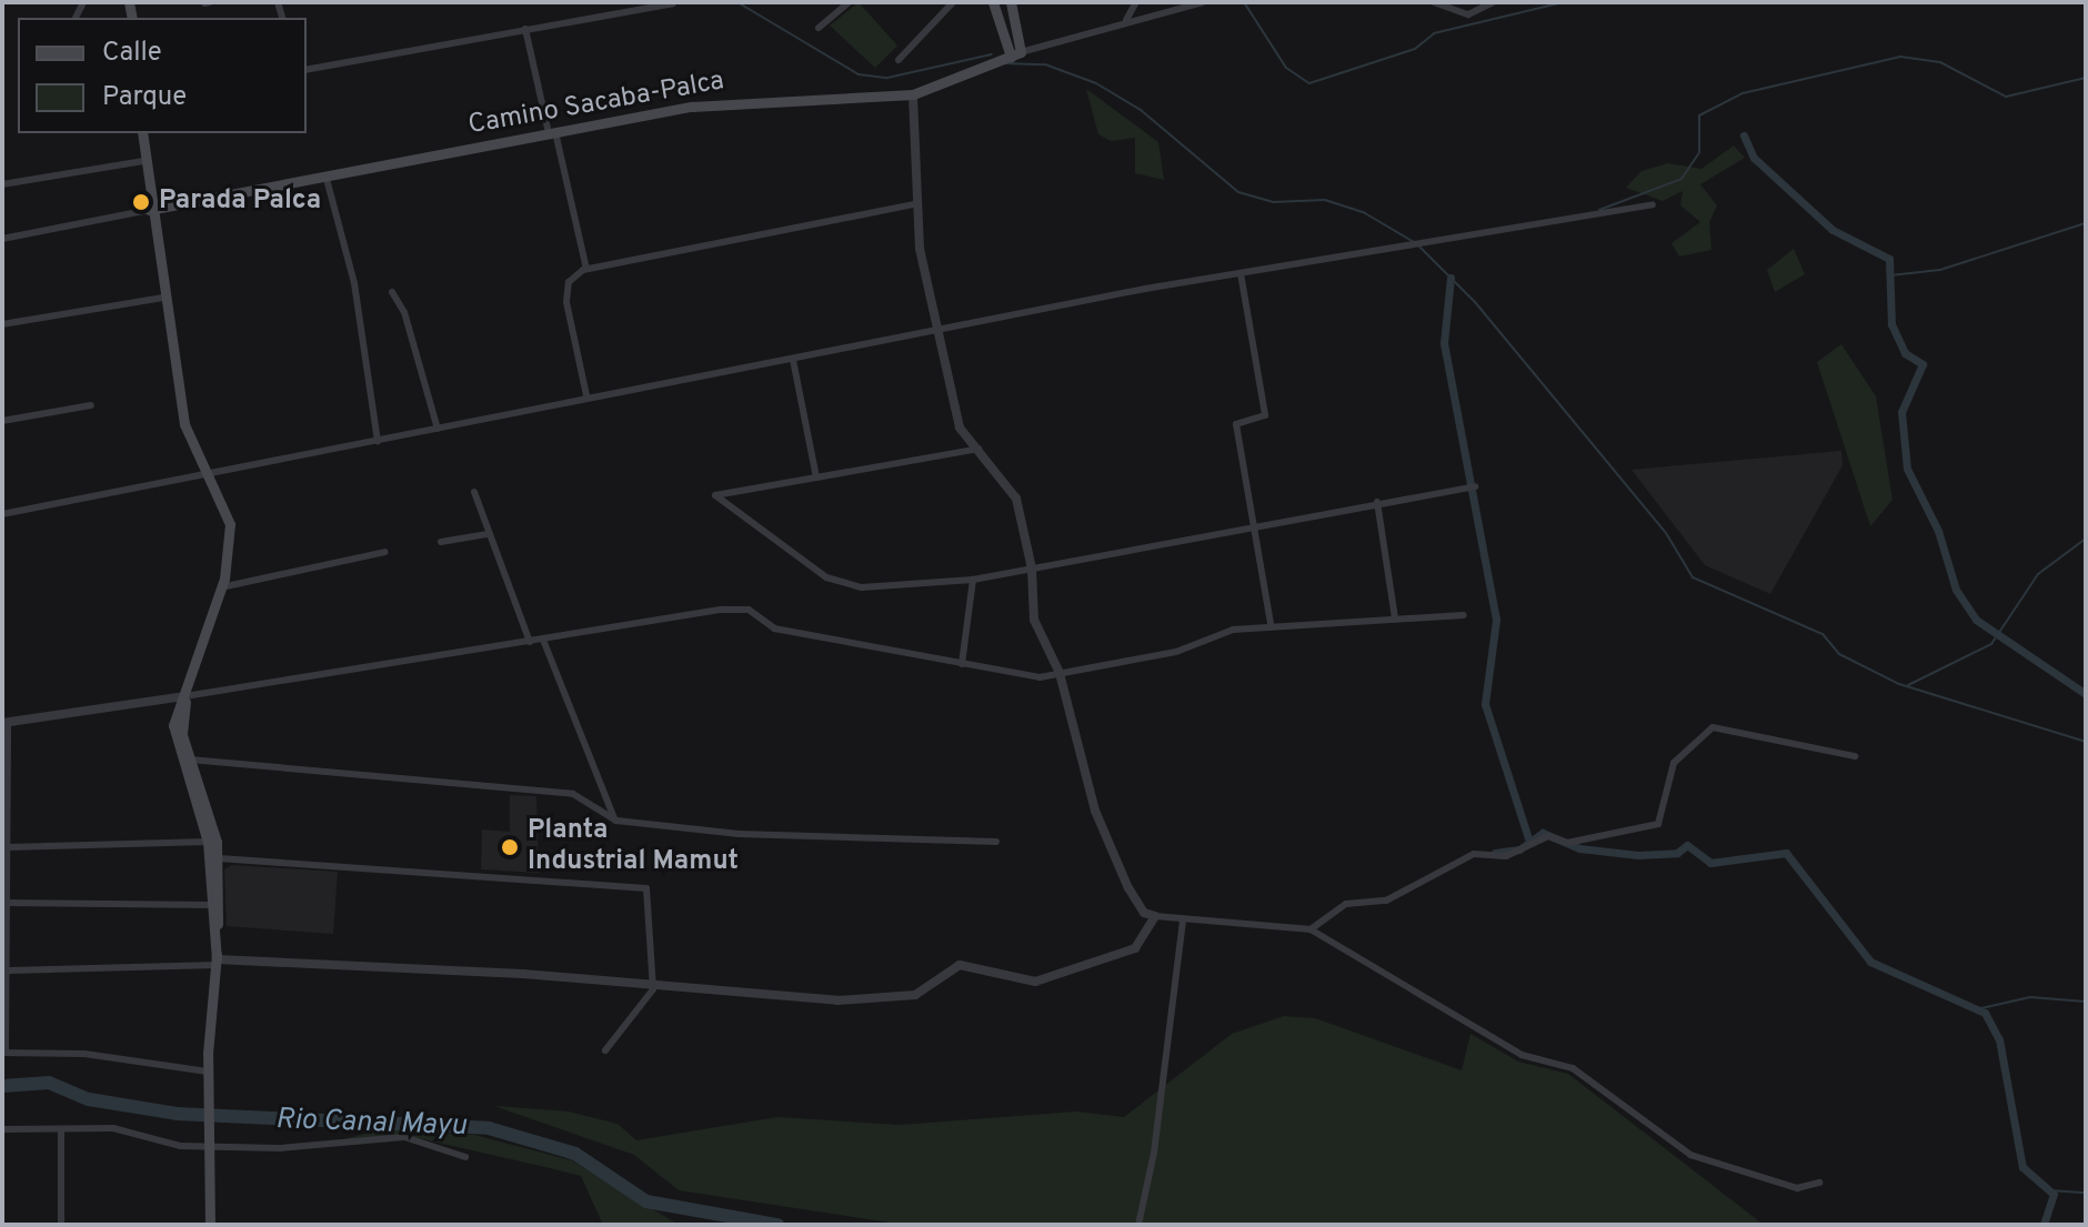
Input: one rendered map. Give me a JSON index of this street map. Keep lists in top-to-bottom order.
{
  "streets": {
    "main road": ["Camino Sacaba-Palca"]
  },
  "water": ["Rio Canal Mayu"],
  "places": ["Parada Palca", "Planta Industrial Mamut"],
  "legend": ["Calle", "Parque"]
}
